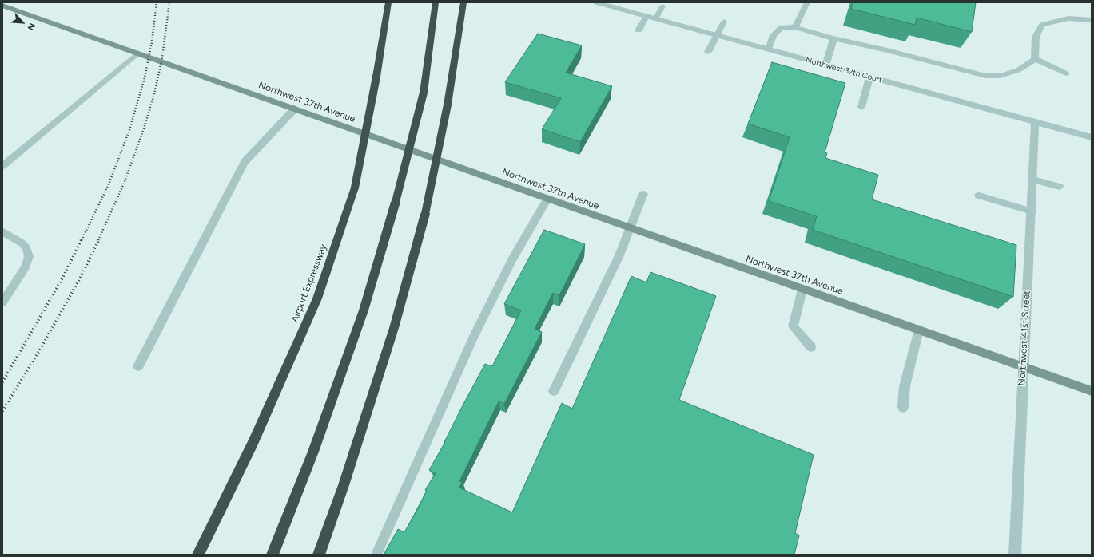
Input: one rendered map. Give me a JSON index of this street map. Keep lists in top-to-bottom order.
{
  "streets": {
    "highway": ["Airport Expressway"],
    "street": ["Northwest 37th Court", "Northwest 37th Avenue", "Northwest 41st Street"]
  },
  "crossings": [
    ["Northwest 37th Court", "Northwest 41st Street"],
    ["Northwest 37th Avenue", "Northwest 41st Street"]
  ],
  "north": "bottom right"
}
